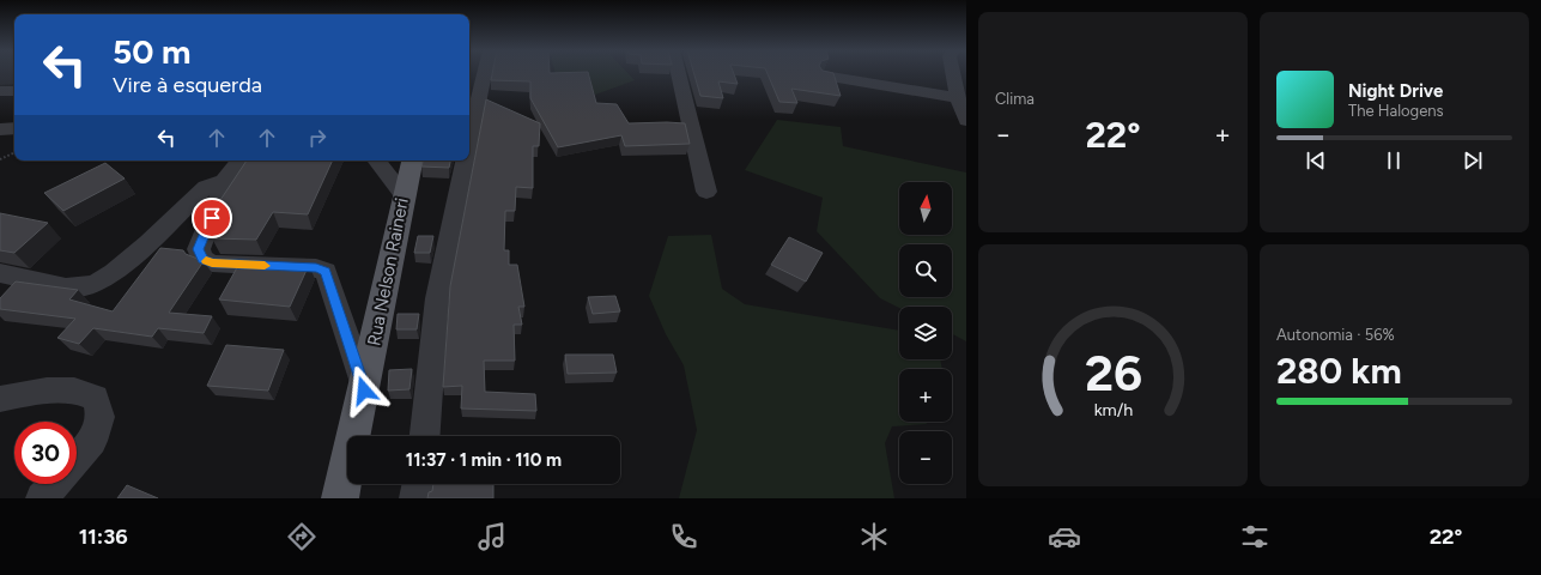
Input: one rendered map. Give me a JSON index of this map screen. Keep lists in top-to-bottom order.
{
  "streets": {
    "main road": ["Rua Nelson Raineri"]
  },
  "north": "top",
  "page": {
    "tile": [
      "Clima",
      ["Autonomia · 56%", "280 km"]
    ],
    "turn": ["50 m", "Vire à esquerda"],
    "song": ["Night Drive", "The Halogens"],
    "heat": ["−", "22°", "+"],
    "map_buttons": ["+", "−"],
    "limit": "30",
    "trip": "11:37 · 1 min · 110 m",
    "tabs": ["11:36", "22°"],
    "gauge": ["26", "km/h"]
  }
}
